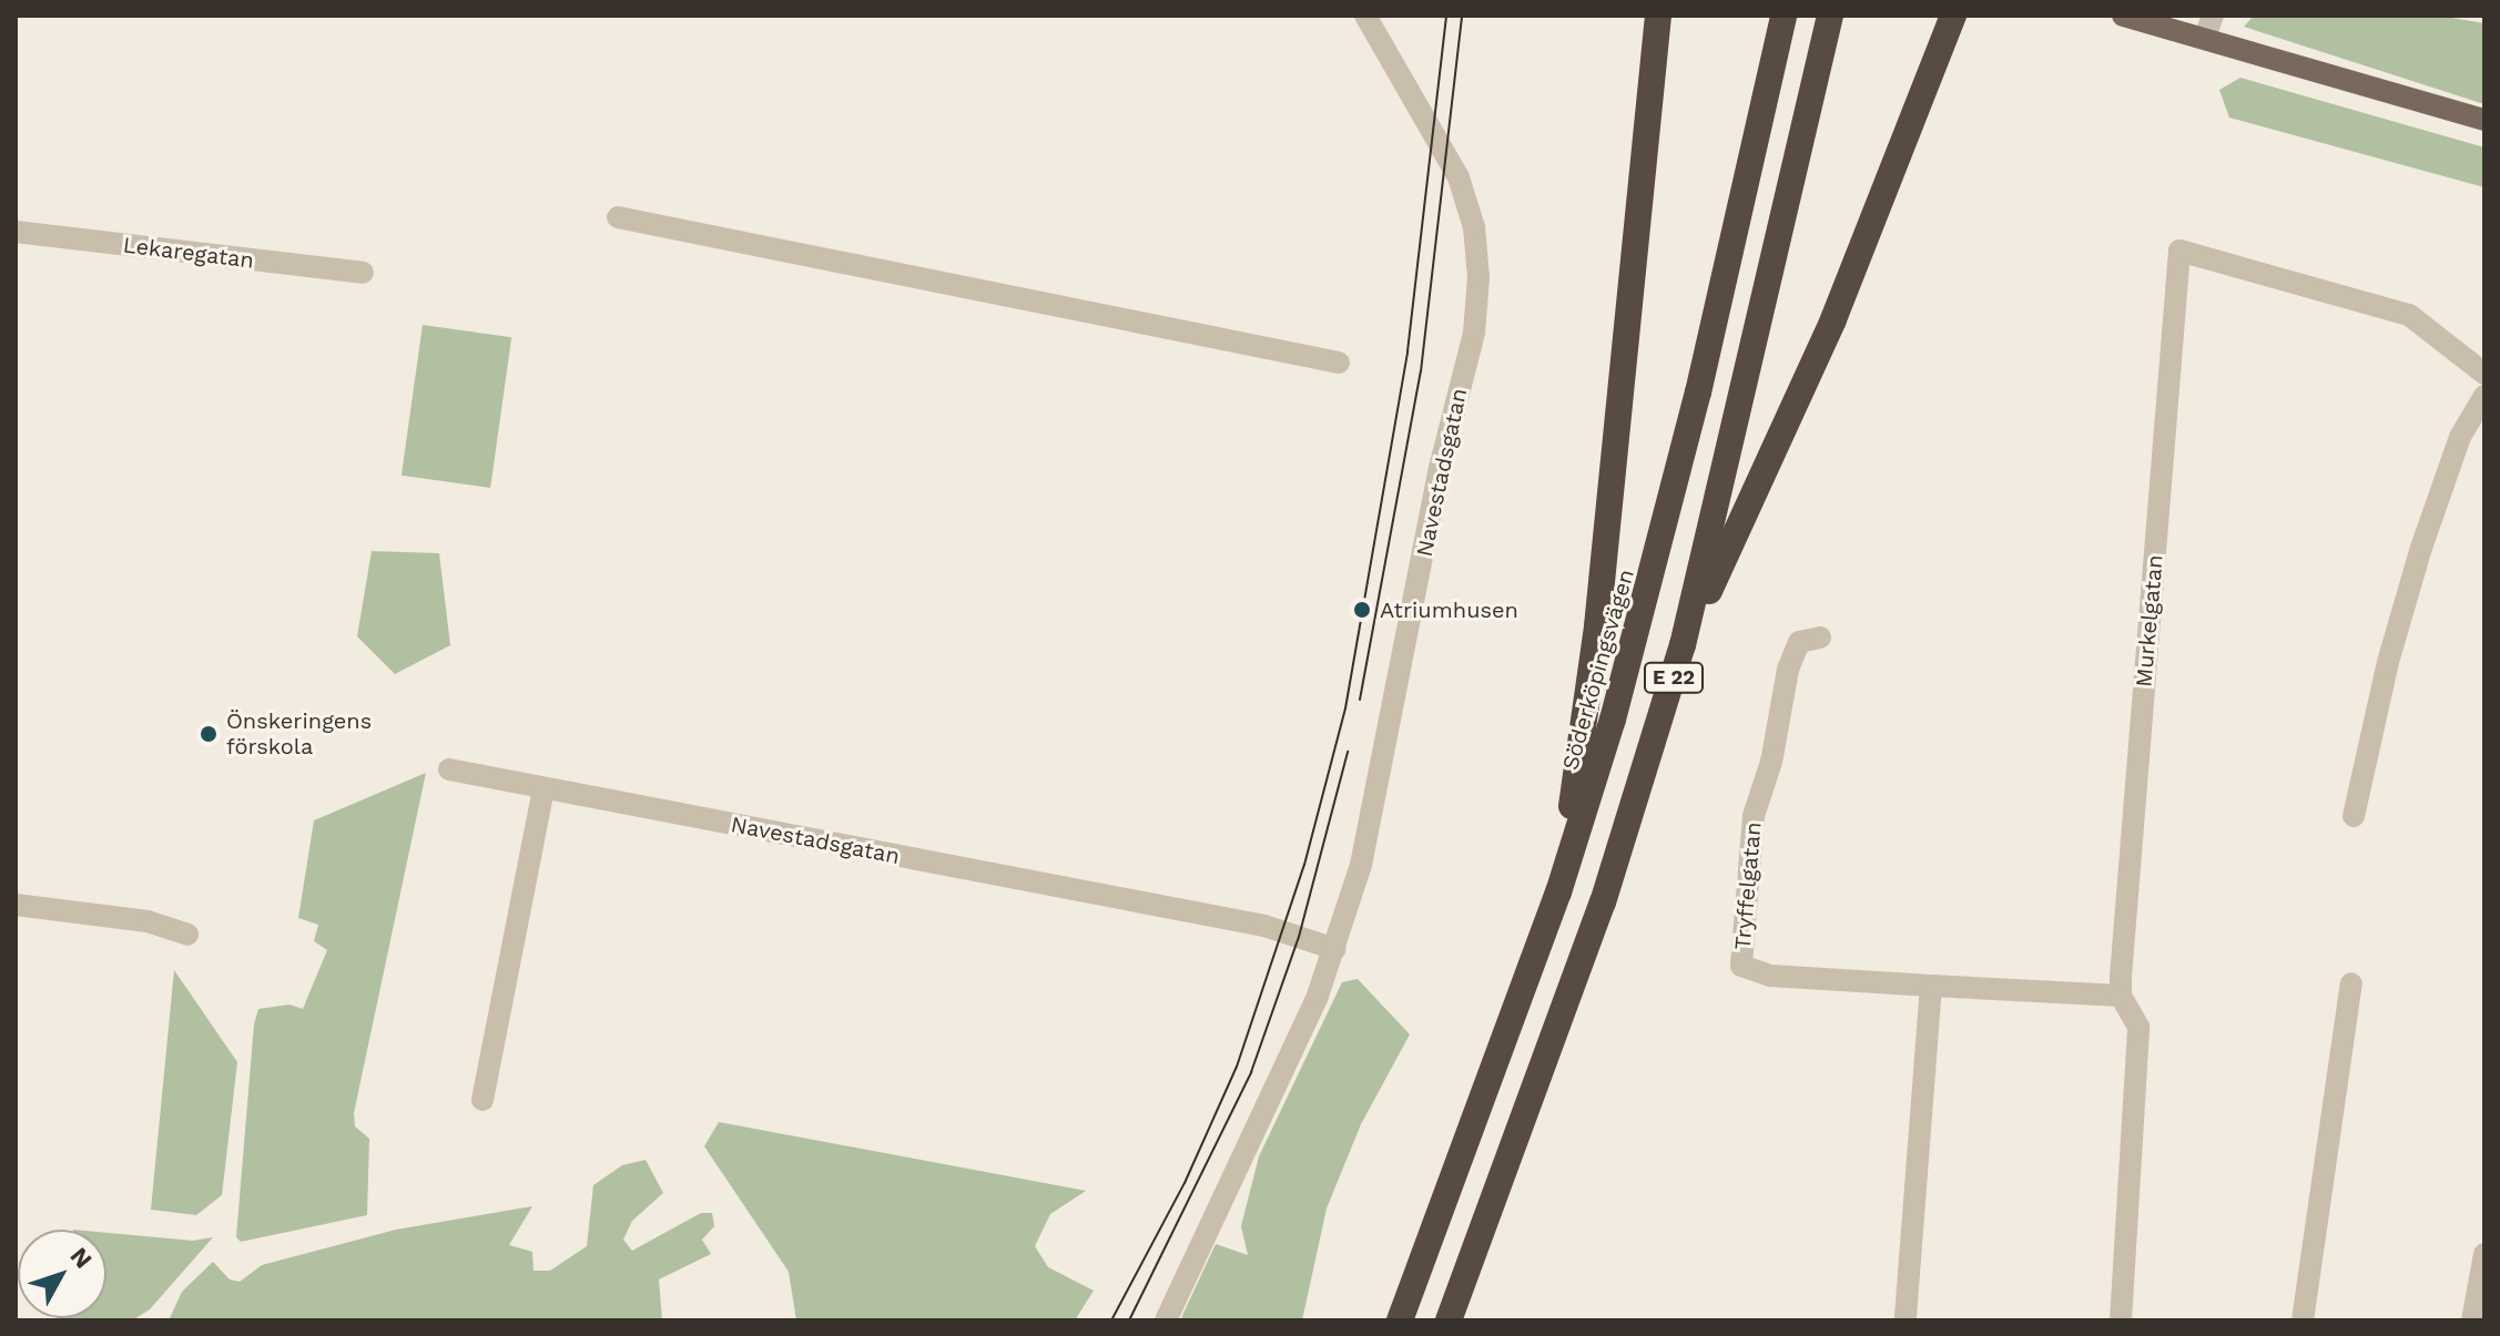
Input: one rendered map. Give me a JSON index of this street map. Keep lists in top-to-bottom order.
{
  "streets": {
    "highway": ["Söderköpingsvägen", "E 22"],
    "street": [
      "Lekaregatan",
      "Navestadsgatan",
      "Murkelgatan",
      "Tryffelgatan"
    ]
  },
  "crossings": [
    ["Murkelgatan", "Tryffelgatan"]
  ],
  "places": ["Atriumhusen", "Önskeringens förskola"],
  "north": "top right"
}
